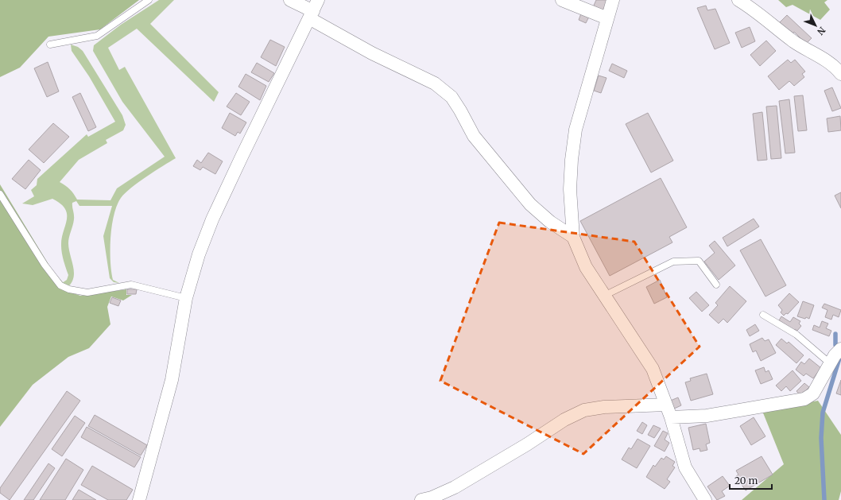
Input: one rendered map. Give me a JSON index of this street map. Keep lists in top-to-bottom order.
{
  "scale_bar": "20 m",
  "north": "bottom right"
}
